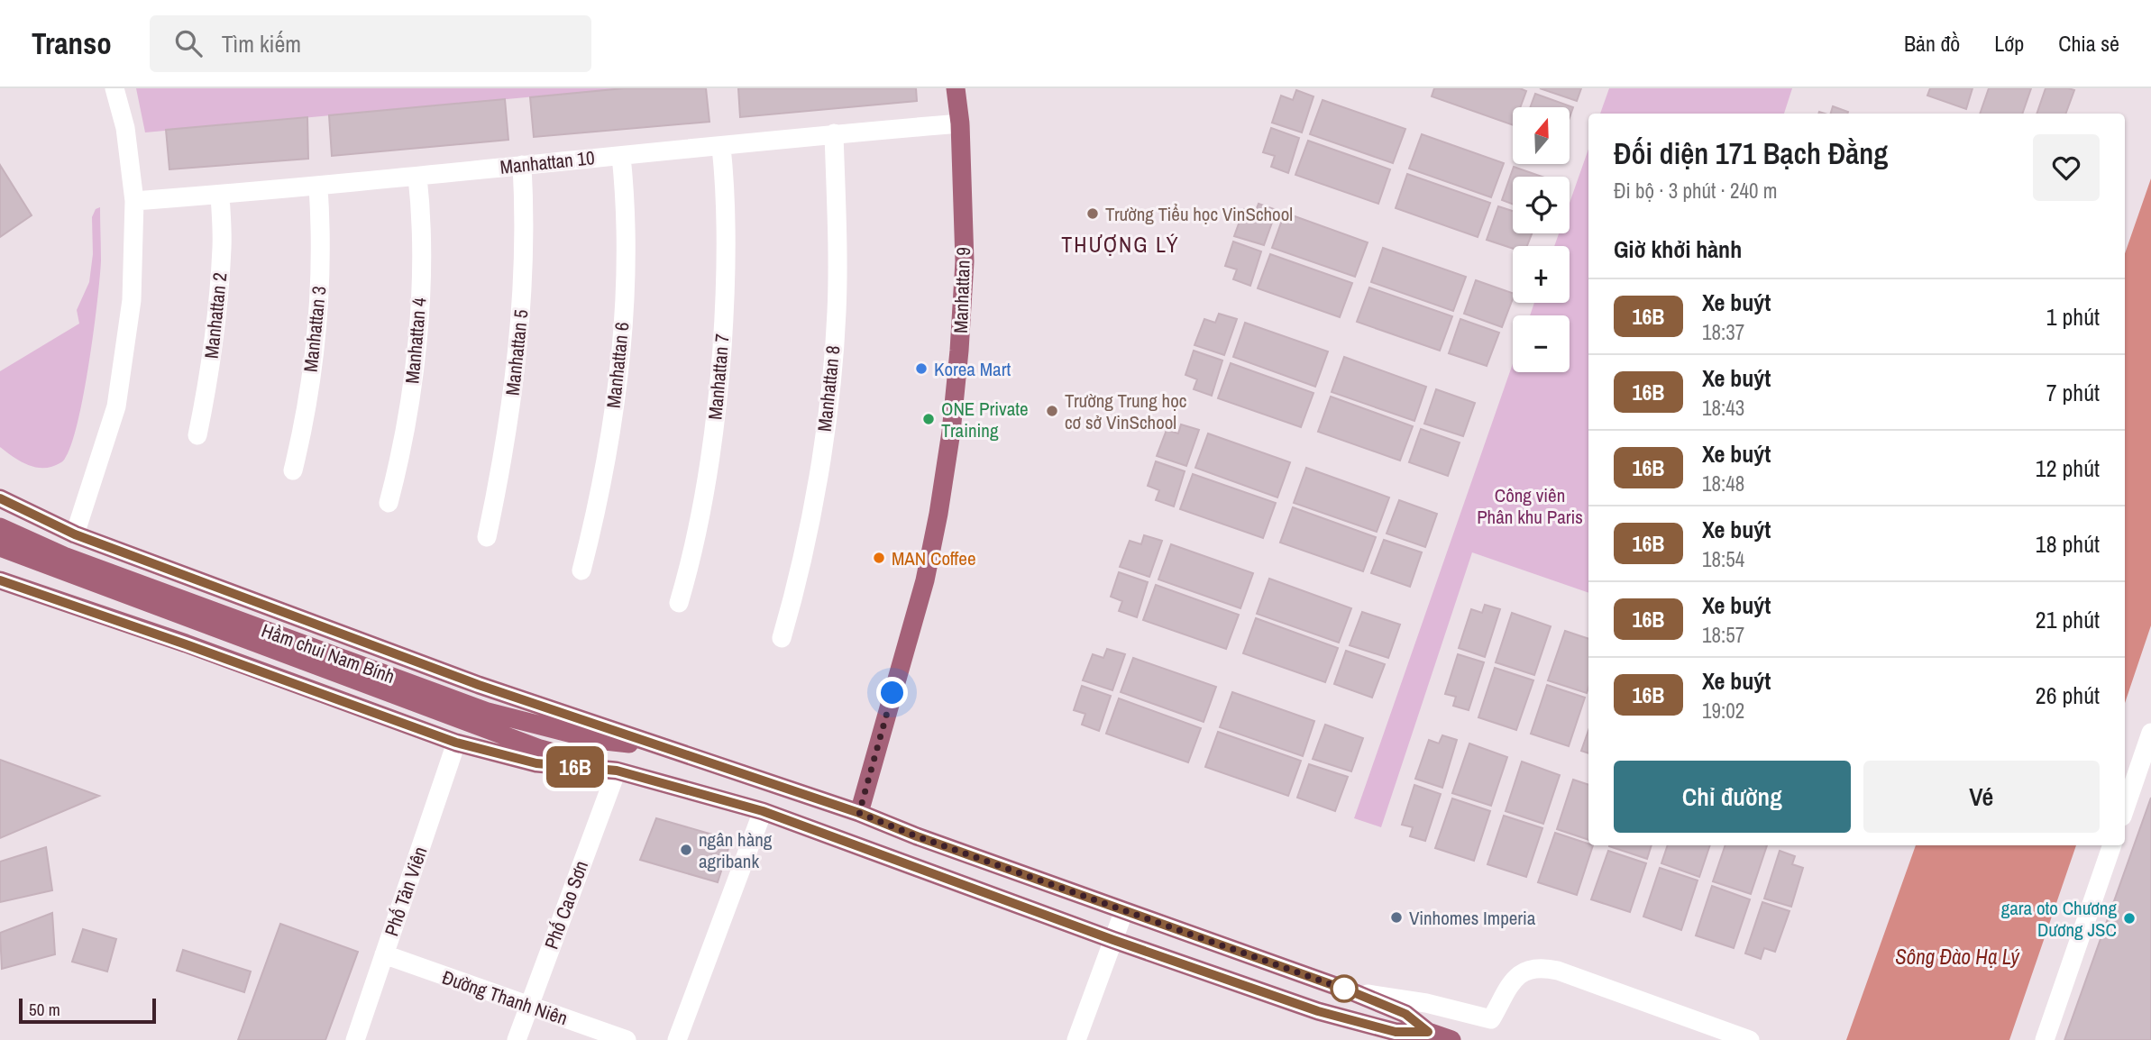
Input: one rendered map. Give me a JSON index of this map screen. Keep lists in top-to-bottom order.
{
  "streets": {
    "main road": ["Manhattan 9", "Hầm chui Nam Bính"],
    "street": [
      "Manhattan 10",
      "Manhattan 2",
      "Manhattan 3",
      "Manhattan 4",
      "Manhattan 5",
      "Manhattan 6",
      "Manhattan 7",
      "Manhattan 8",
      "Phố Tản Viên",
      "Phố Cao Sơn",
      "Đường Thanh Niên"
    ]
  },
  "crossings": [
    ["Manhattan 10", "Manhattan 9"],
    ["Manhattan 10", "Manhattan 2"],
    ["Manhattan 10", "Manhattan 3"],
    ["Manhattan 10", "Manhattan 4"],
    ["Manhattan 10", "Manhattan 5"],
    ["Manhattan 10", "Manhattan 6"],
    ["Manhattan 10", "Manhattan 7"],
    ["Manhattan 10", "Manhattan 8"],
    ["Hầm chui Nam Bính", "Phố Cao Sơn"],
    ["Phố Tản Viên", "Đường Thanh Niên"],
    ["Phố Cao Sơn", "Đường Thanh Niên"]
  ],
  "districts": ["THƯỢNG LÝ"],
  "water": ["Sông Đào Hạ Lý"],
  "parks": ["Công viên Phân khu Paris"],
  "places": [
    "Trường Tiểu học VinSchool",
    "Korea Mart",
    "Trường Trung học cơ sở VinSchool",
    "ONE Private Training",
    "MAN Coffee",
    "ngân hàng agribank",
    "Vinhomes Imperia",
    "gara oto Chương Dương JSC"
  ],
  "lines": ["bus line 16B"],
  "scale_bar": "50 m",
  "north": "top",
  "page": {
    "header": "Transo",
    "search": "Tìm kiếm",
    "nav": ["Bản đồ", "Lớp", "Chia sẻ"],
    "on_map": "16B",
    "map_buttons": ["+", "−"],
    "heading": [
      ["Đối diện 171 Bạch Đằng", "Đi bộ · 3 phút · 240 m"],
      "Giờ khởi hành"
    ],
    "list": [
      {
        "mark": "16B",
        "name": "Xe buýt",
        "note": "18:37",
        "value": "1 phút"
      },
      {
        "mark": "16B",
        "name": "Xe buýt",
        "note": "18:43",
        "value": "7 phút"
      },
      {
        "mark": "16B",
        "name": "Xe buýt",
        "note": "18:48",
        "value": "12 phút"
      },
      {
        "mark": "16B",
        "name": "Xe buýt",
        "note": "18:54",
        "value": "18 phút"
      },
      {
        "mark": "16B",
        "name": "Xe buýt",
        "note": "18:57",
        "value": "21 phút"
      },
      {
        "mark": "16B",
        "name": "Xe buýt",
        "note": "19:02",
        "value": "26 phút"
      }
    ],
    "buttons": ["Chỉ đường", "Vé"],
    "scale": "50 m"
  }
}
